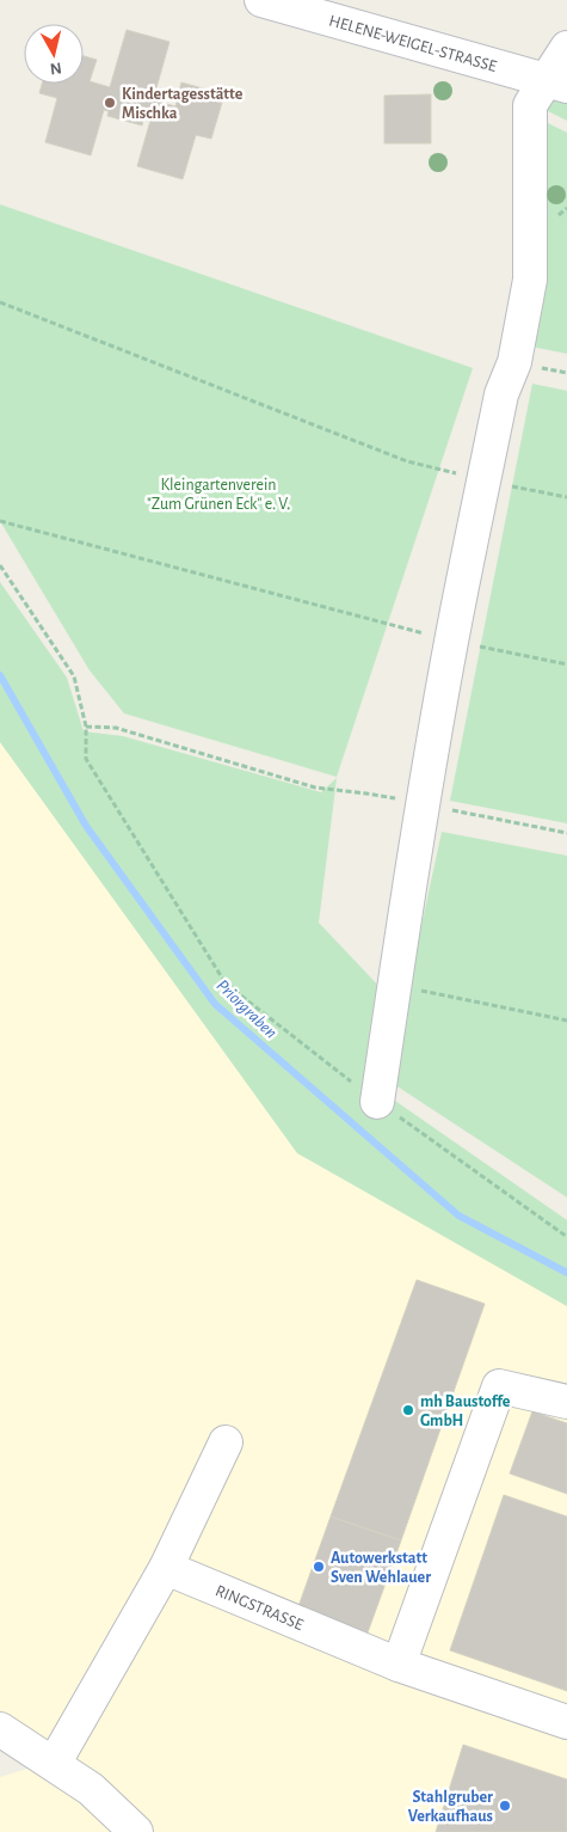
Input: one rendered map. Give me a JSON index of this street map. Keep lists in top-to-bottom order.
{
  "streets": {
    "street": ["HELENE-WEIGEL-STRASSE", "RINGSTRASSE"]
  },
  "water": ["Priorgraben"],
  "parks": ["Kleingartenverein \"Zum Grünen Eck\" e. V."],
  "places": [
    "Kindertagesstätte Mischka",
    "mh Baustoffe GmbH",
    "Autowerkstatt Sven Wehlauer",
    "Stahlgruber Verkaufhaus"
  ],
  "north": "bottom"
}
